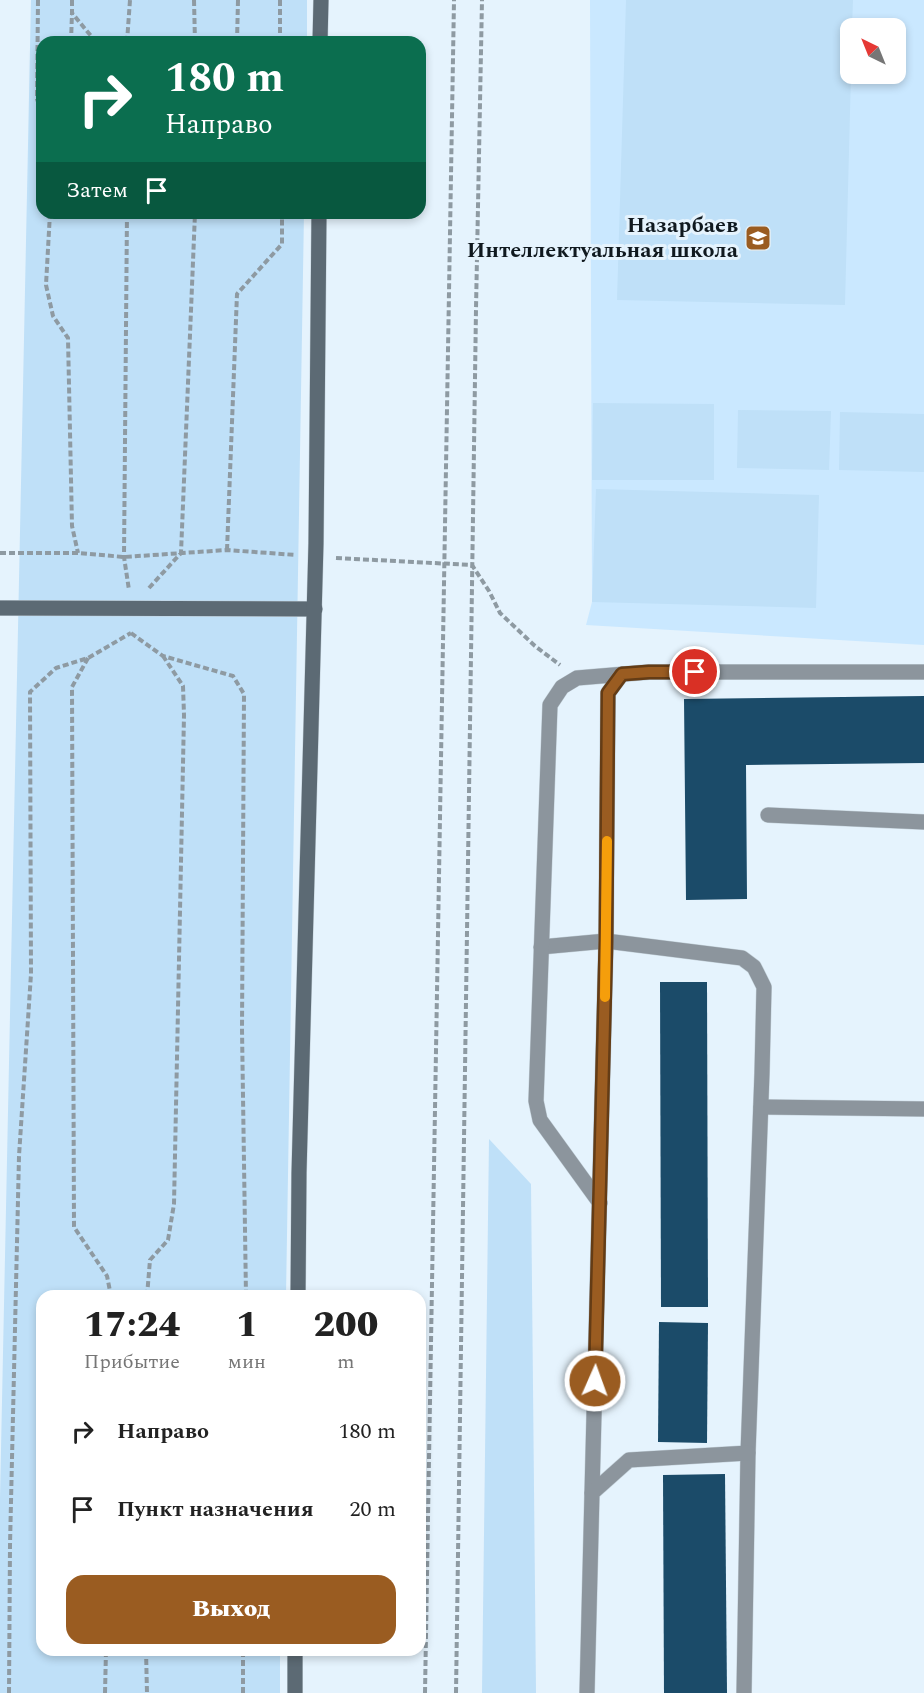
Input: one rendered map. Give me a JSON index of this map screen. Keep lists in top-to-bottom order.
{
  "places": {
    "school or university": ["Назарбаев Интеллектуальная школа"]
  },
  "north": "top left",
  "page": {
    "turn": ["180 m", "Направо"],
    "then": "Затем",
    "eta": [
      "17:24",
      "Прибытие",
      "1",
      "мин",
      "200",
      "m"
    ],
    "list": [
      {
        "name": "Направо",
        "value": "180 m"
      },
      {
        "name": "Пункт назначения",
        "value": "20 m"
      }
    ],
    "buttons": "Выход"
  }
}
